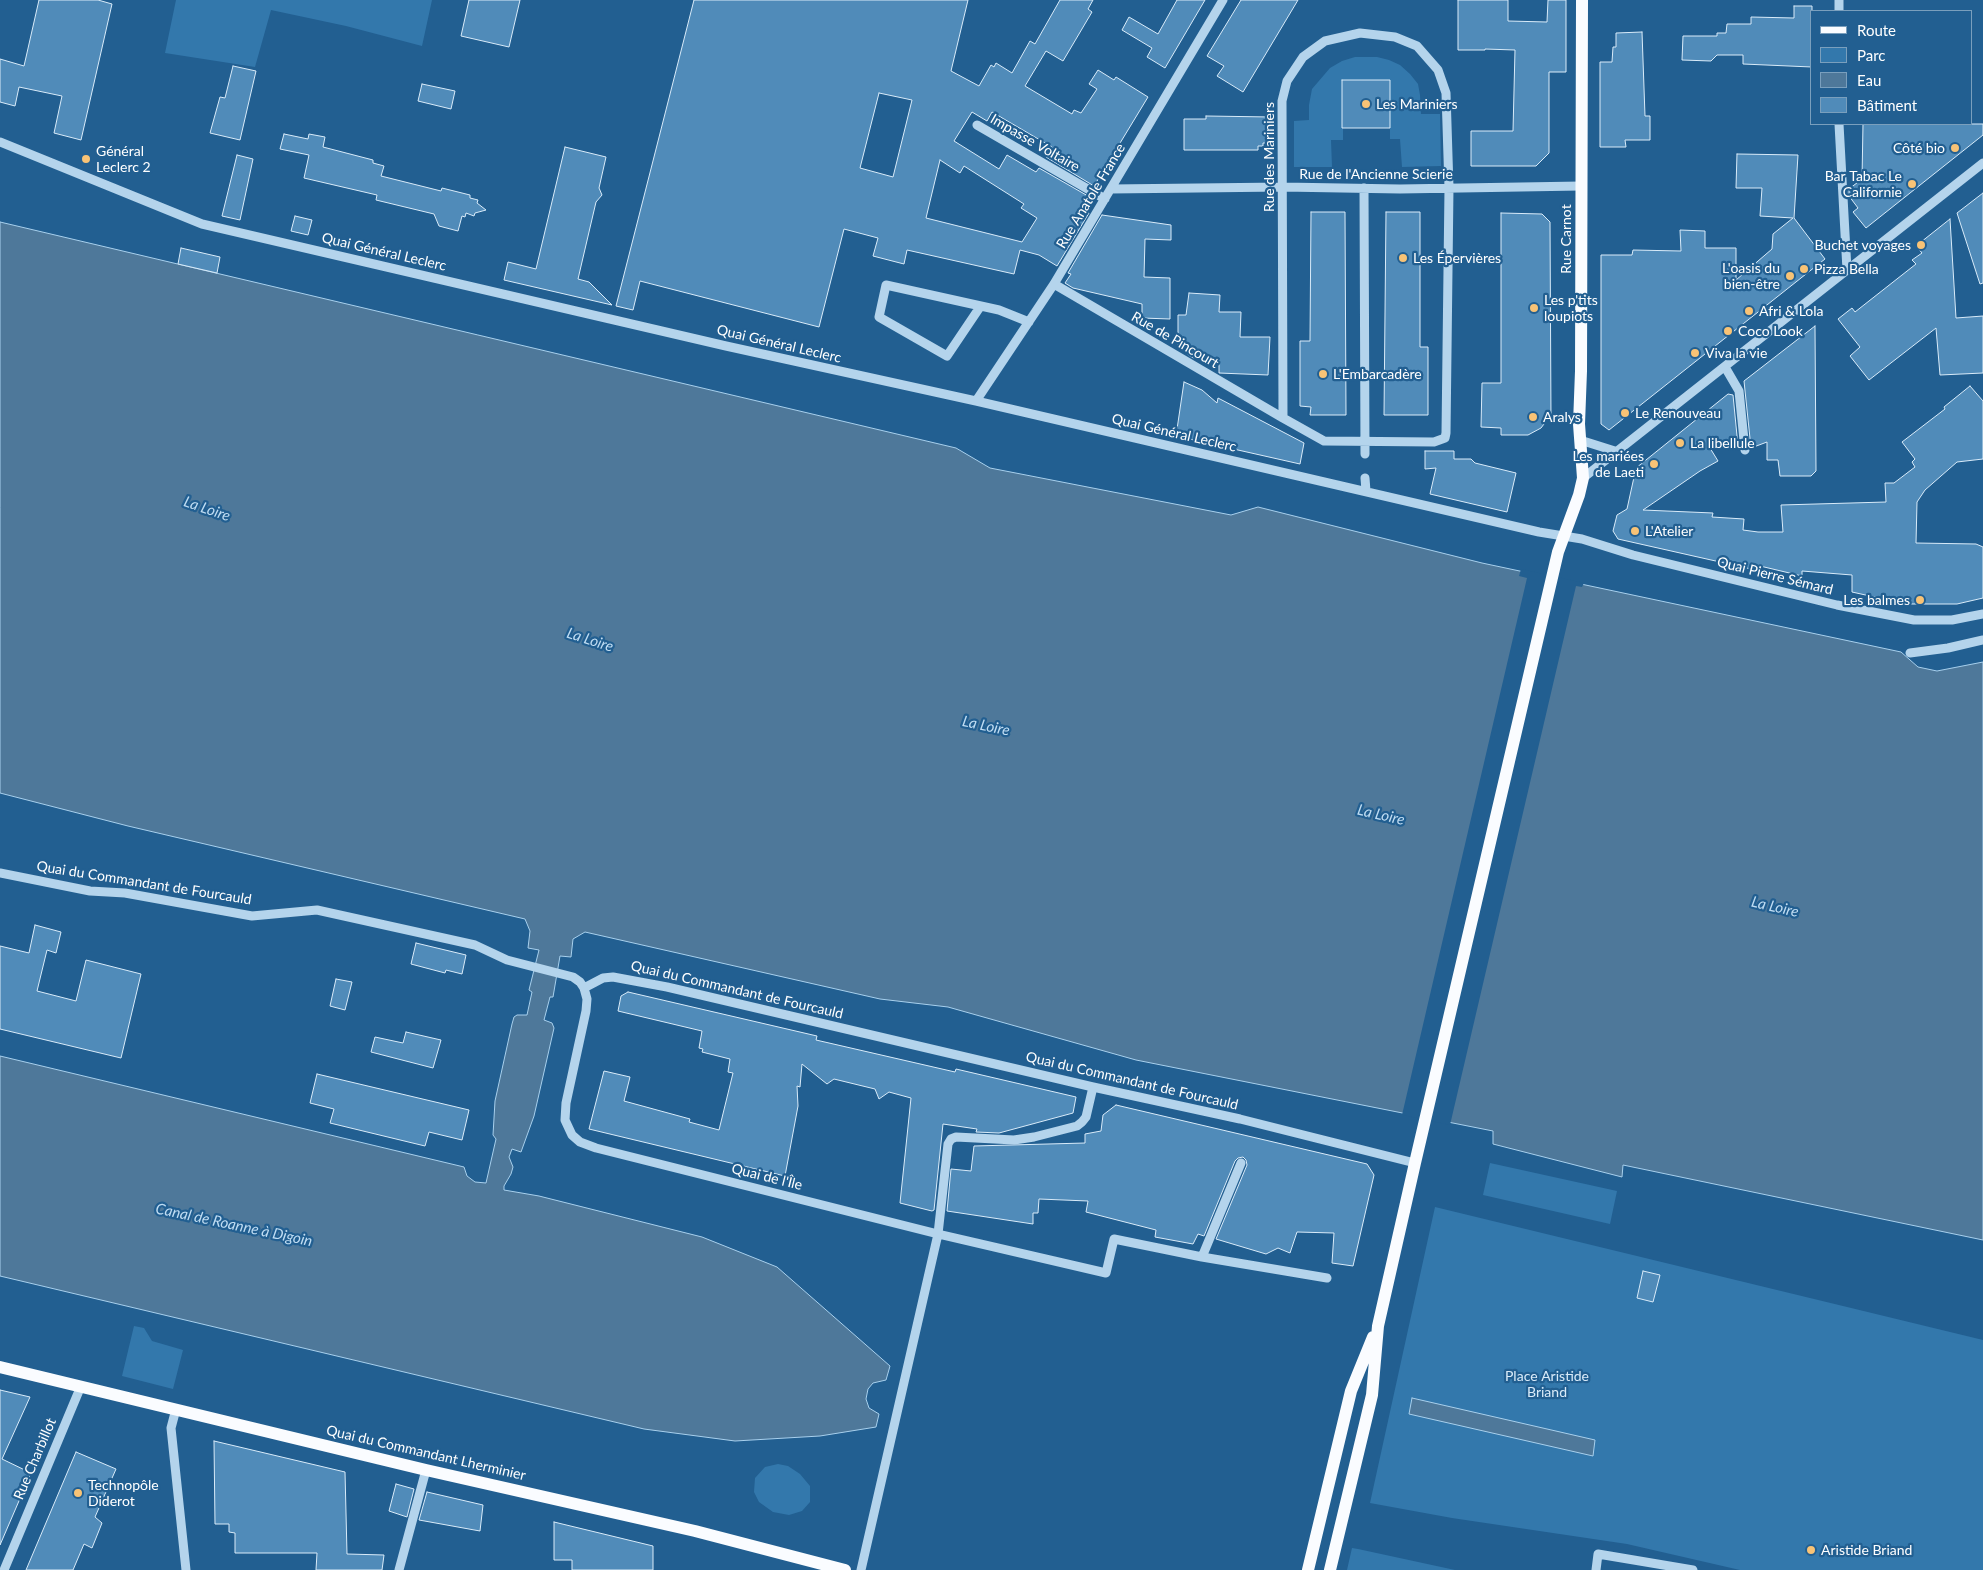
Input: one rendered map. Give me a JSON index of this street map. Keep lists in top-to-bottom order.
{
  "streets": {
    "main road": ["Rue Carnot", "Quai du Commandant Lherminier"],
    "street": [
      "Impasse Voltaire",
      "Rue des Mariniers",
      "Rue de l'Ancienne Scierie",
      "Rue Anatole France",
      "Quai Général Leclerc",
      "Rue de Pincourt",
      "Quai Pierre Sémard",
      "Quai du Commandant de Fourcauld",
      "Quai de l'Île",
      "Rue Charbillot"
    ]
  },
  "crossings": [
    ["Impasse Voltaire", "Rue Anatole France"],
    ["Rue des Mariniers", "Rue de l'Ancienne Scierie"],
    ["Rue des Mariniers", "Rue de Pincourt"],
    ["Rue de l'Ancienne Scierie", "Rue Anatole France"],
    ["Rue de l'Ancienne Scierie", "Rue Carnot"],
    ["Rue Anatole France", "Quai Général Leclerc"],
    ["Rue Anatole France", "Rue de Pincourt"],
    ["Quai Général Leclerc", "Quai Pierre Sémard"],
    ["Quai du Commandant de Fourcauld", "Quai de l'Île"],
    ["Quai du Commandant Lherminier", "Rue Charbillot"]
  ],
  "water": ["La Loire", "Canal de Roanne à Digoin"],
  "parks": ["Place Aristide Briand"],
  "places": [
    "Les Mariniers",
    "Côté bio",
    "Général Leclerc 2",
    "Bar Tabac Le Californie",
    "Buchet voyages",
    "Les Épervières",
    "Pizza Bella",
    "L'oasis du bien-être",
    "Les p'tits loupiots",
    "Afri & Lola",
    "Coco Look",
    "Viva la vie",
    "L'Embarcadère",
    "Le Renouveau",
    "Aralys",
    "La libellule",
    "Les mariées de Laeti",
    "L'Atelier",
    "Les balmes",
    "Technopôle Diderot",
    "Aristide Briand"
  ],
  "legend": [
    "Route",
    "Parc",
    "Eau",
    "Bâtiment"
  ]
}
